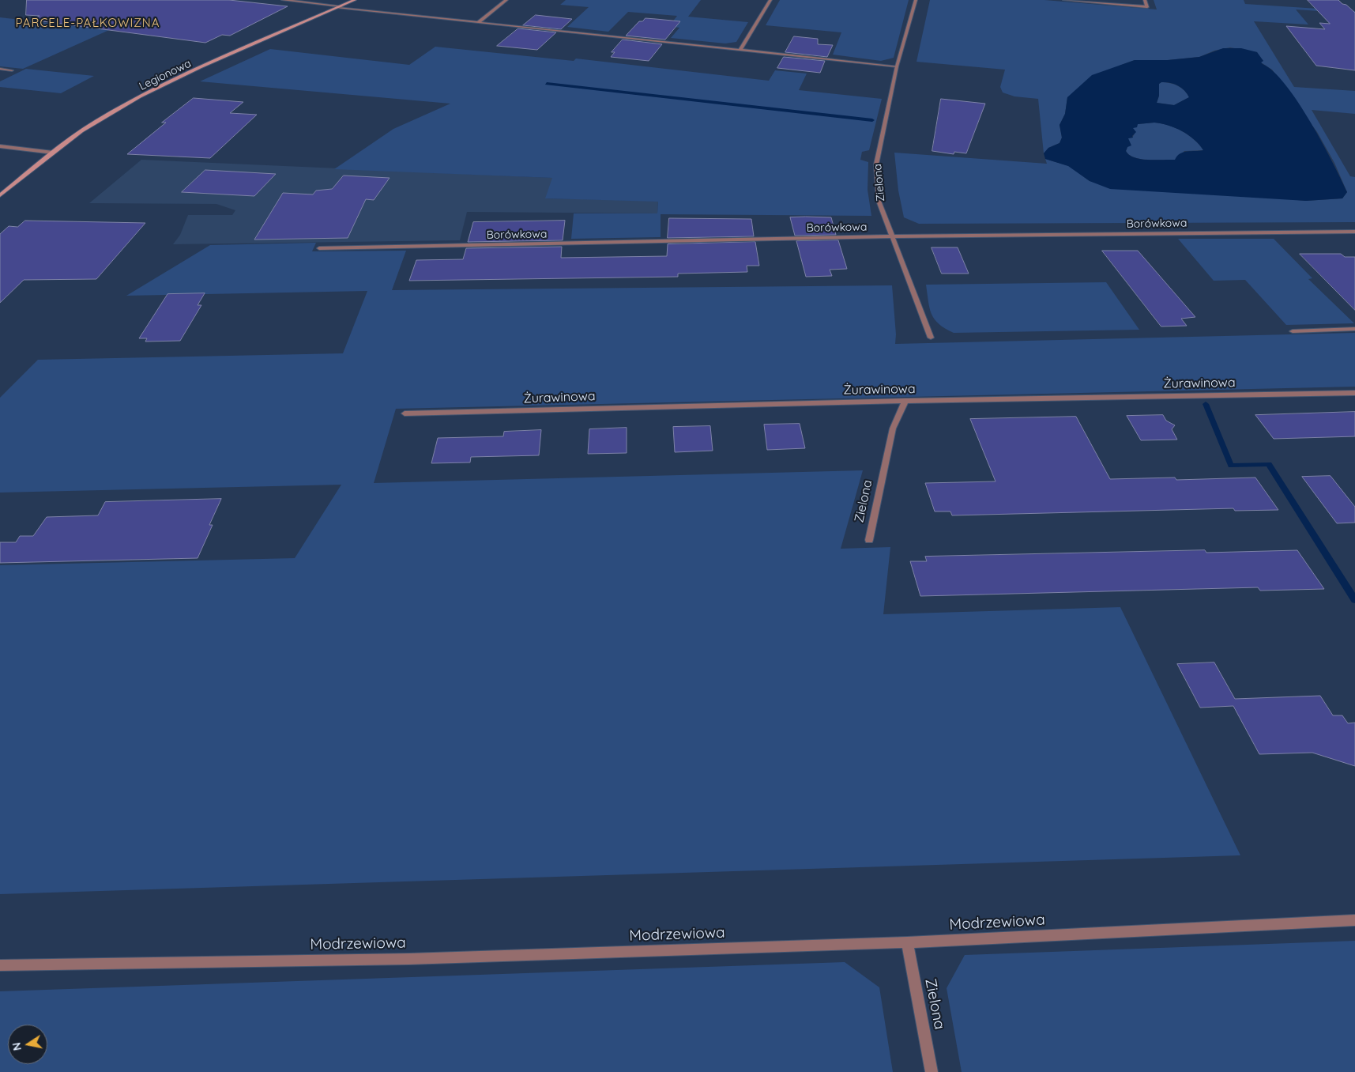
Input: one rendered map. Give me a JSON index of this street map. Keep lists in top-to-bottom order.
{
  "streets": {
    "main road": ["Legionowa"],
    "street": [
      "Zielona",
      "Borówkowa",
      "Żurawinowa",
      "Modrzewiowa"
    ]
  },
  "crossings": [
    ["Zielona", "Borówkowa"],
    ["Zielona", "Żurawinowa"],
    ["Zielona", "Modrzewiowa"]
  ],
  "districts": ["PARCELE-PAŁKOWIZNA"],
  "north": "left"
}
